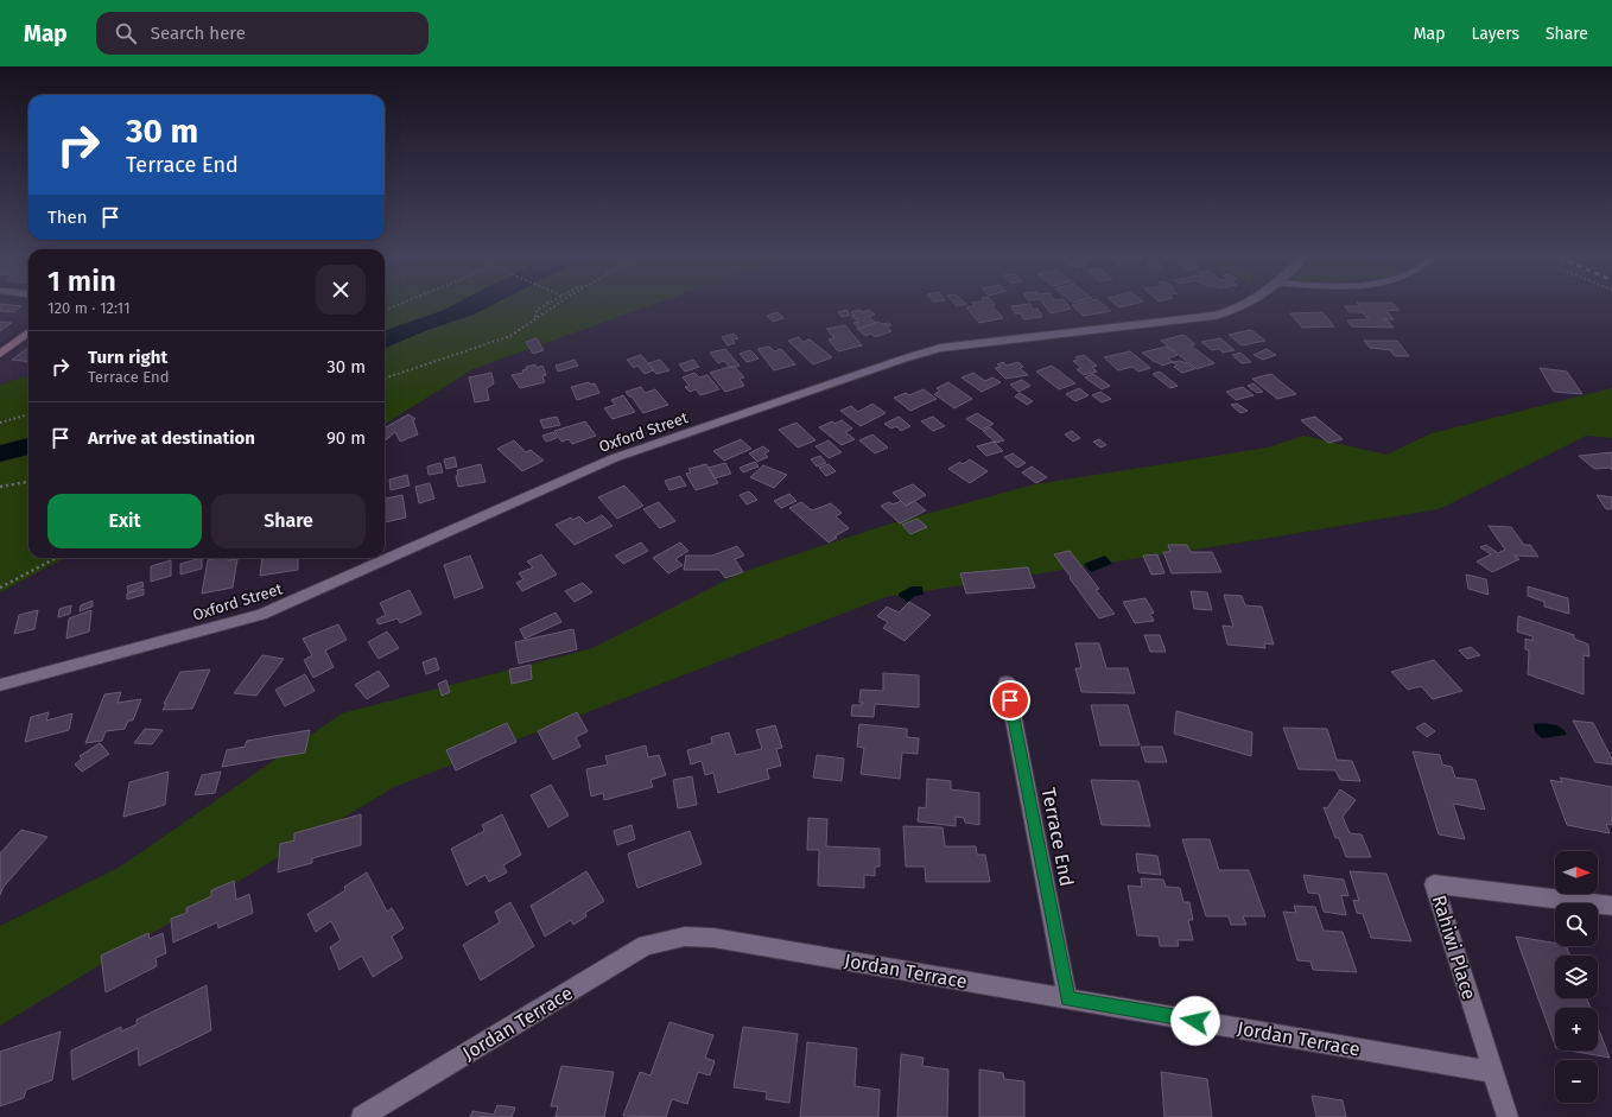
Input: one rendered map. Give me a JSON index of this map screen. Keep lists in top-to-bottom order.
{
  "streets": {
    "street": [
      "Oxford Street",
      "Terrace End",
      "Rahiwi Place",
      "Jordan Terrace"
    ]
  },
  "crossings": [
    ["Terrace End", "Jordan Terrace"],
    ["Rahiwi Place", "Jordan Terrace"]
  ],
  "north": "right",
  "page": {
    "header": "Map",
    "search": "Search here",
    "nav": ["Map", "Layers", "Share"],
    "turn": ["30 m", "Terrace End"],
    "then": "Then",
    "heading": ["1 min", "120 m · 12:11"],
    "list": [
      {
        "name": "Turn right",
        "note": "Terrace End",
        "value": "30 m"
      },
      {
        "name": "Arrive at destination",
        "value": "90 m"
      }
    ],
    "buttons": ["Exit", "Share"],
    "map_buttons": ["+", "−"]
  }
}
